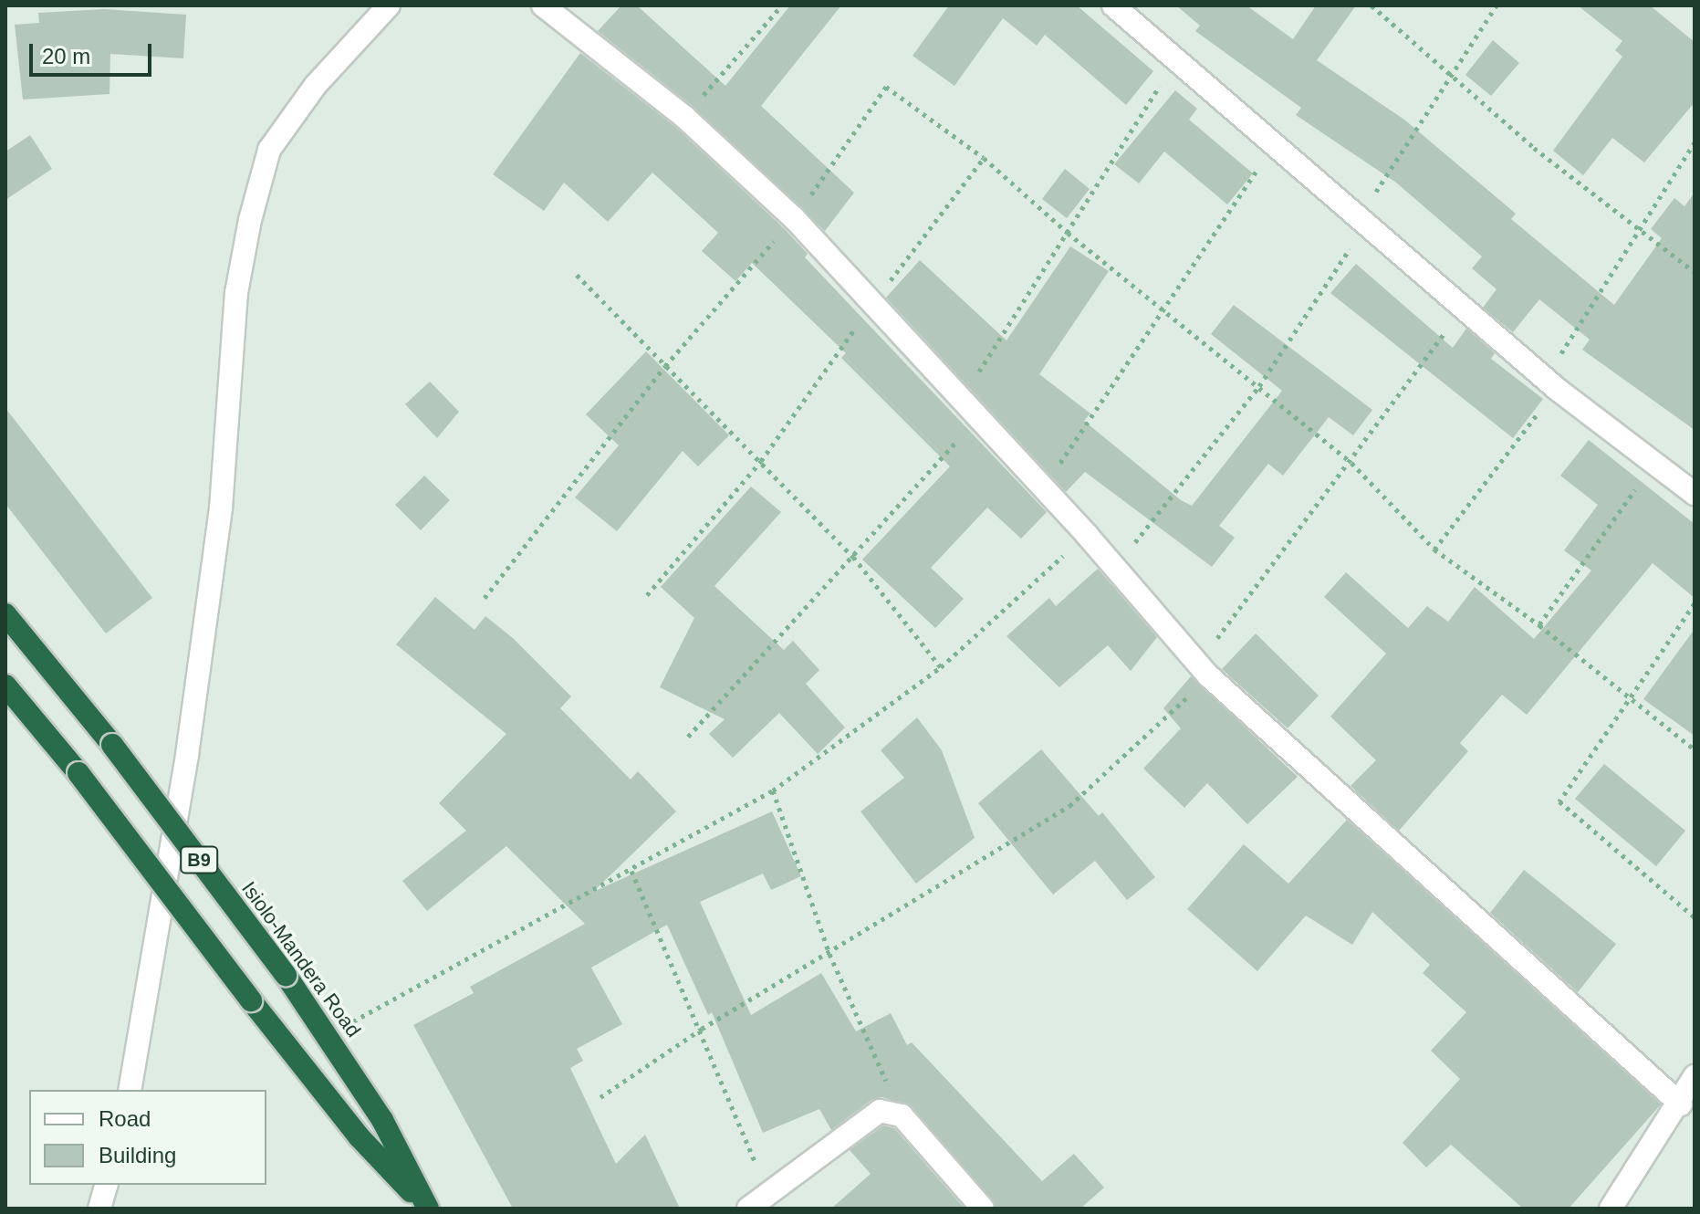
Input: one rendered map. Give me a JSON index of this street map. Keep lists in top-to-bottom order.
{
  "streets": {
    "highway": ["B9", "Isiolo-Mandera Road"]
  },
  "legend": ["Road", "Building"],
  "scale_bar": "20 m"
}
